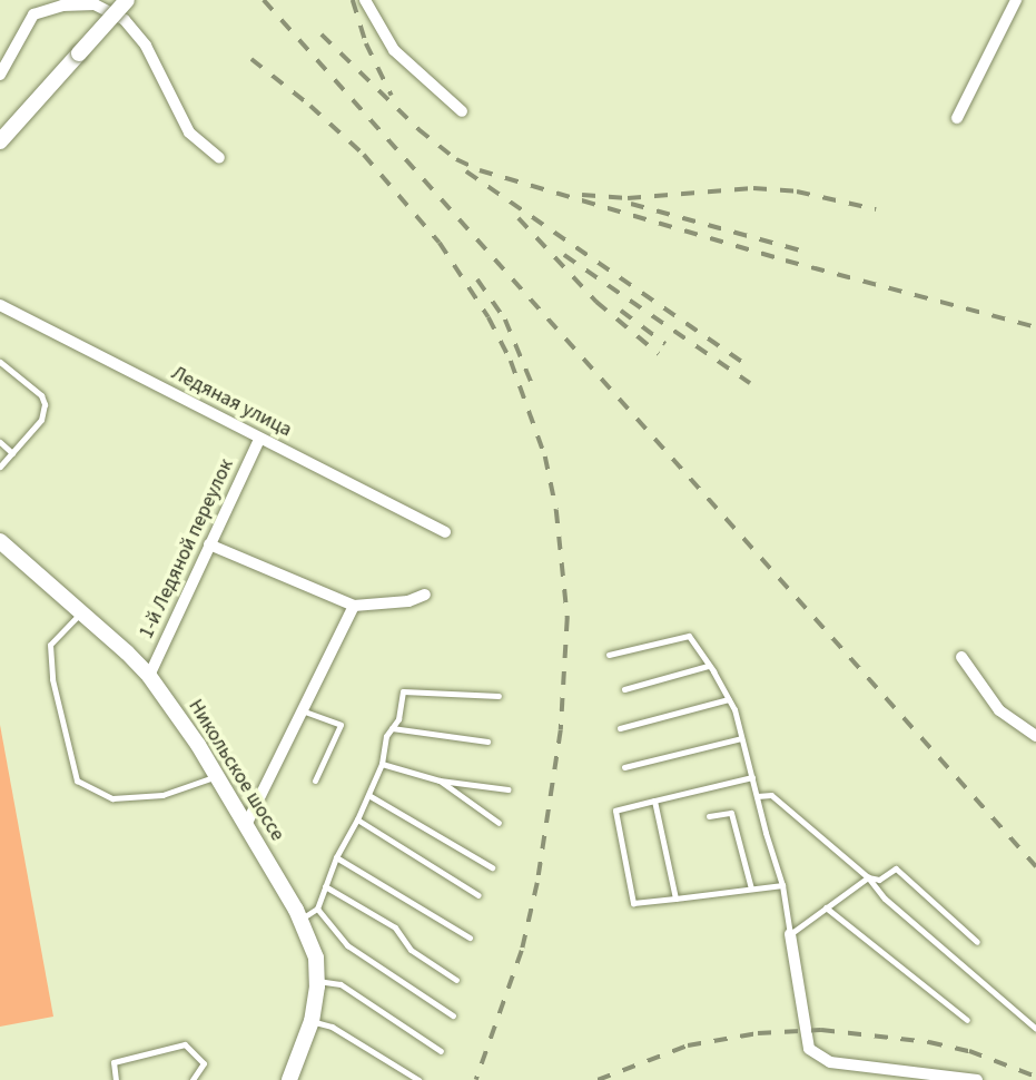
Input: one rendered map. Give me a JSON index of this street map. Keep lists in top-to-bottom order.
{
  "streets": {
    "street": ["Ледяная улица", "1-й Ледяной переулок", "Никольское шоссе"]
  },
  "crossings": [
    ["Ледяная улица", "1-й Ледяной переулок"],
    ["1-й Ледяной переулок", "Никольское шоссе"]
  ]
}
